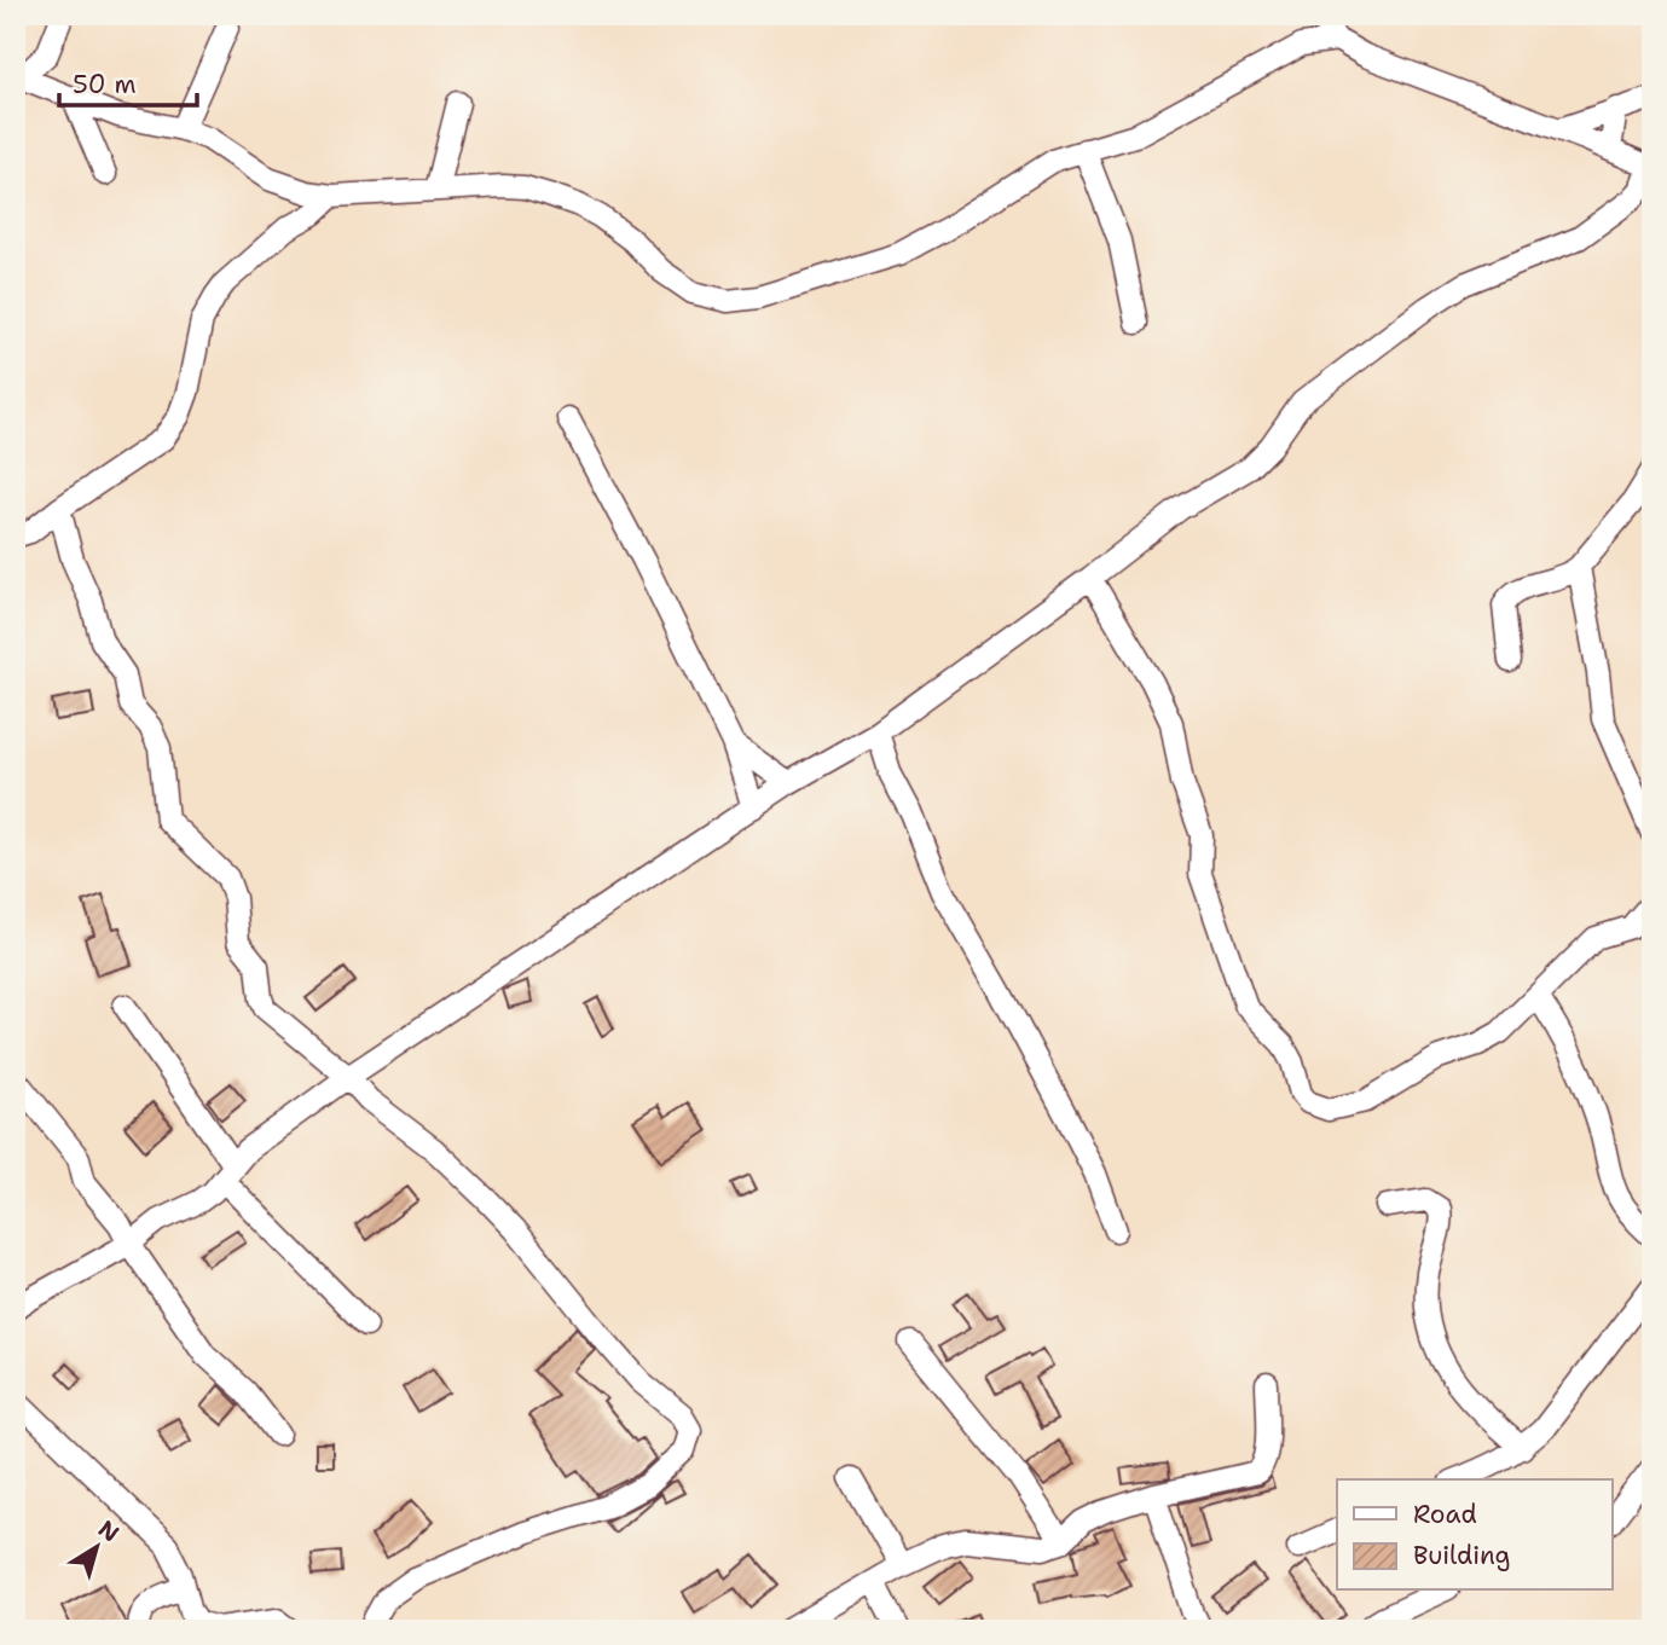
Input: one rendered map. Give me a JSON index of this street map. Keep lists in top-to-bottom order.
{
  "legend": ["Road", "Building"],
  "scale_bar": "50 m",
  "north": "top right"
}
